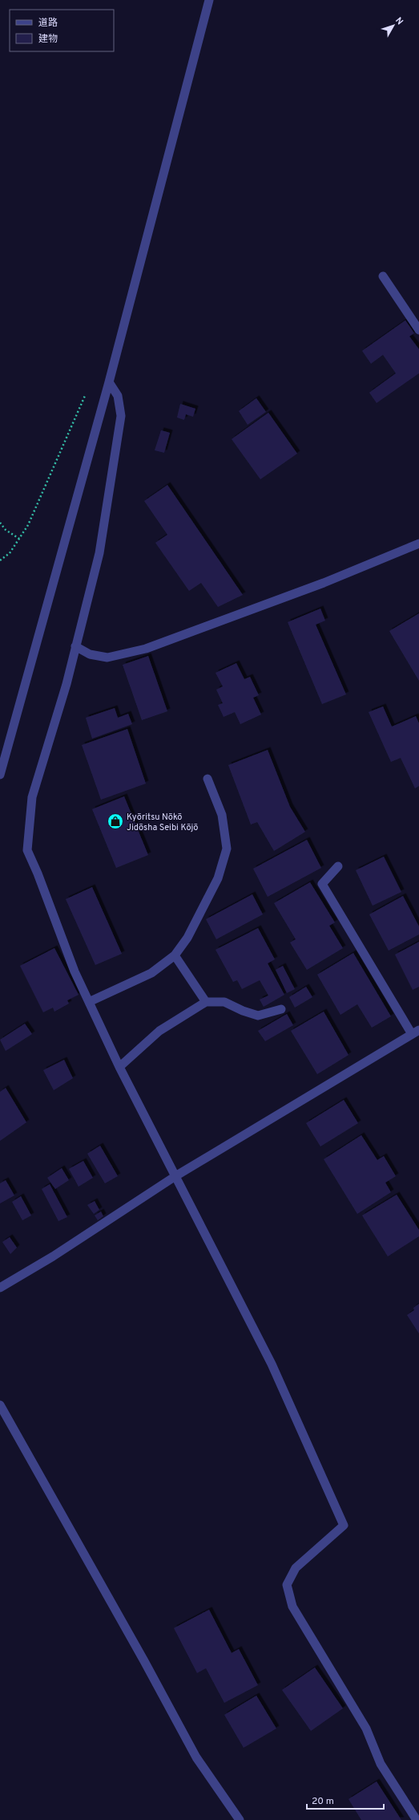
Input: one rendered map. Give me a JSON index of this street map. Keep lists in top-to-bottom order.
{
  "places": {
    "shop": ["Kyōritsu Nōkō Jidōsha Seibi Kōjō"]
  },
  "legend": ["道路", "建物"],
  "scale_bar": "20 m",
  "north": "top right"
}
